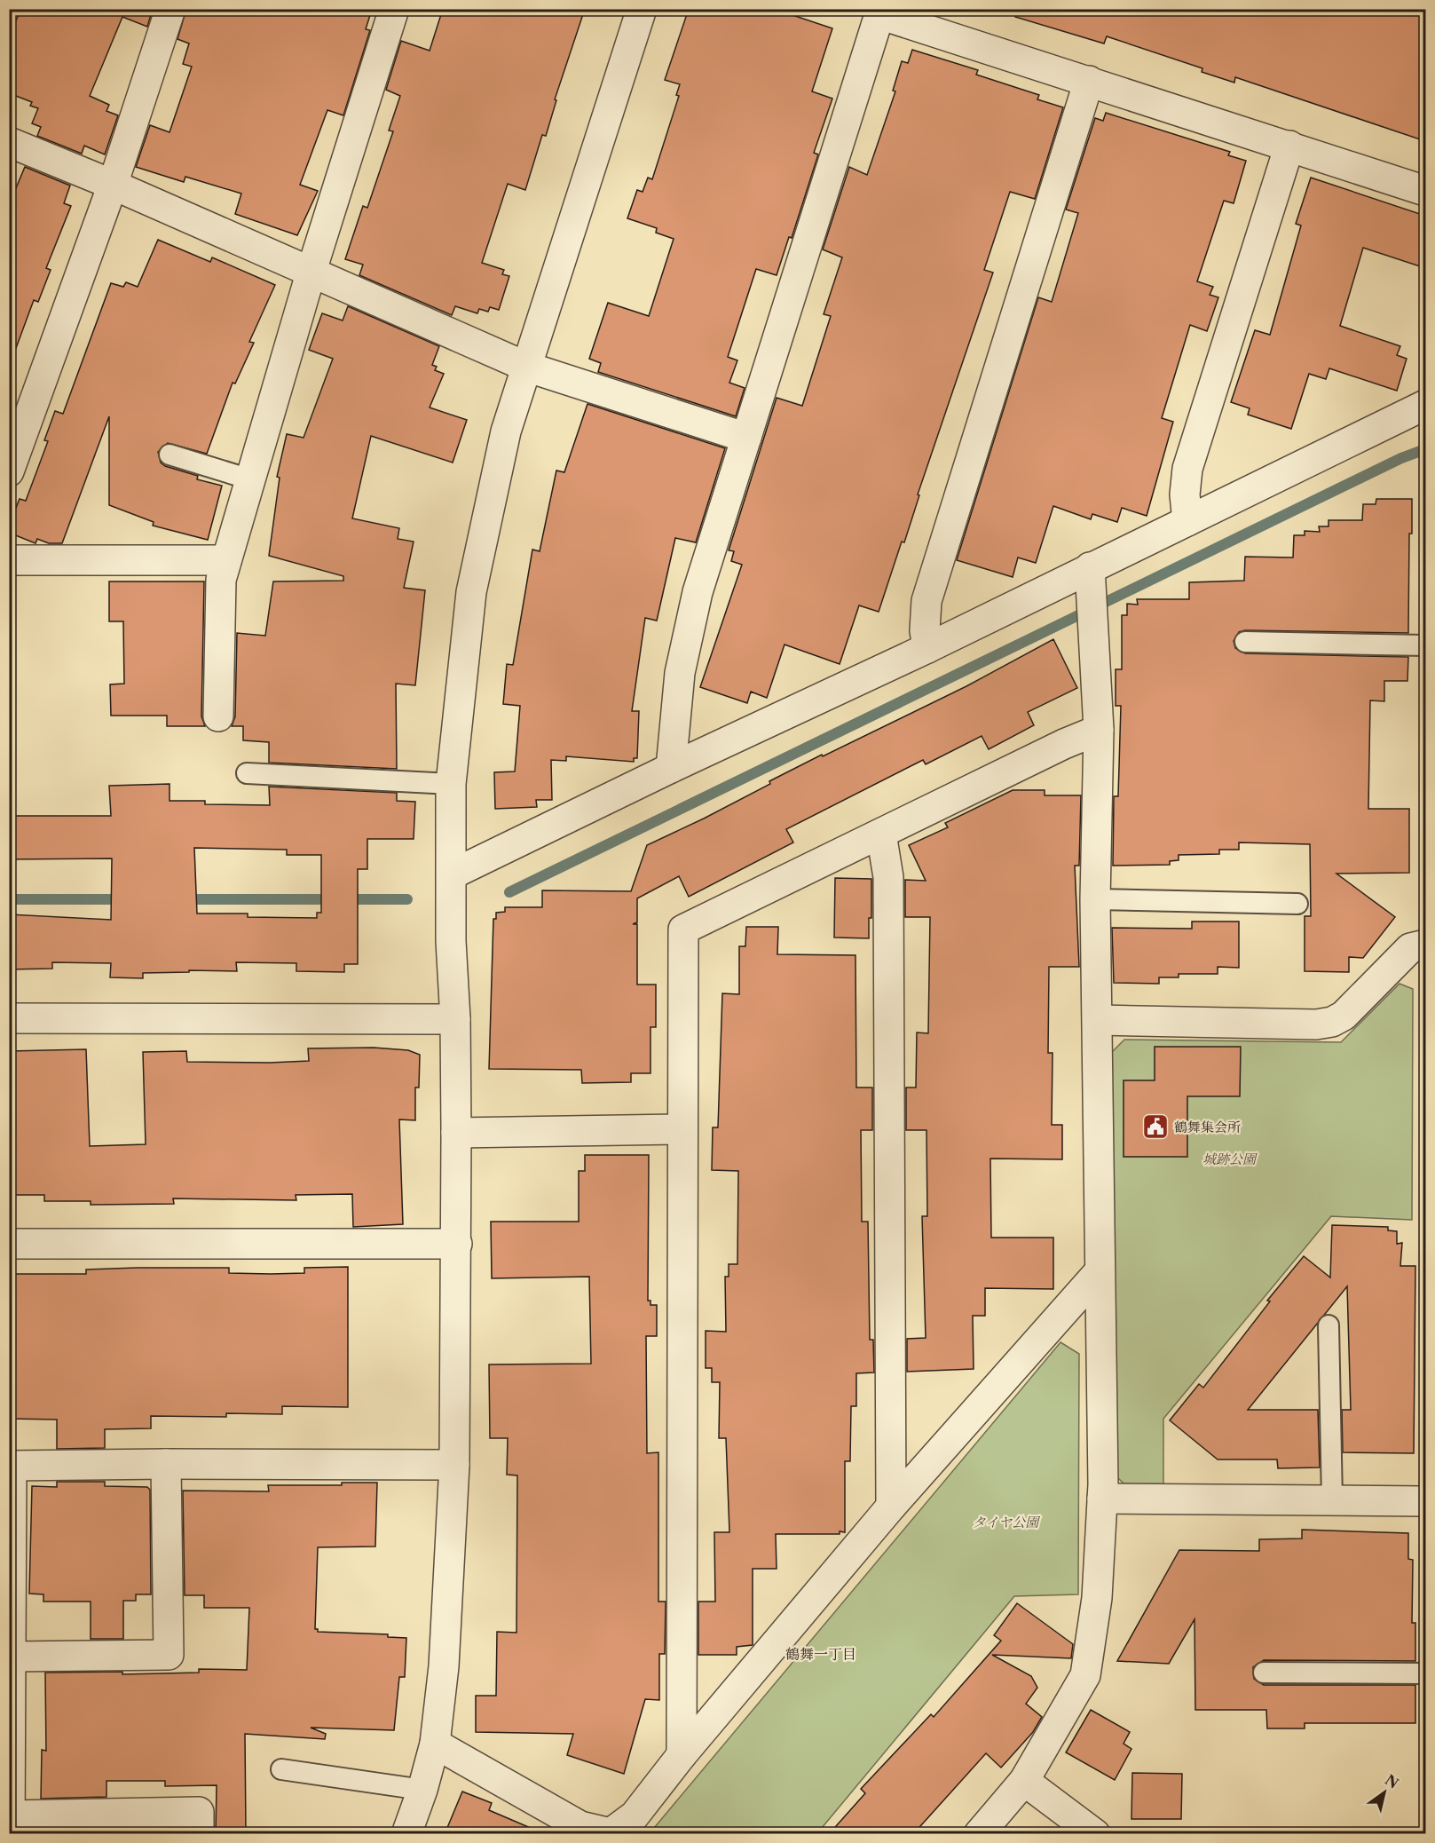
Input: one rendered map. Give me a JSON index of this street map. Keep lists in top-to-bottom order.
{
  "districts": ["鶴舞一丁目"],
  "parks": ["城跡公園", "タイヤ公園"],
  "places": {
    "public building": ["鶴舞集会所"]
  },
  "north": "top right"
}
